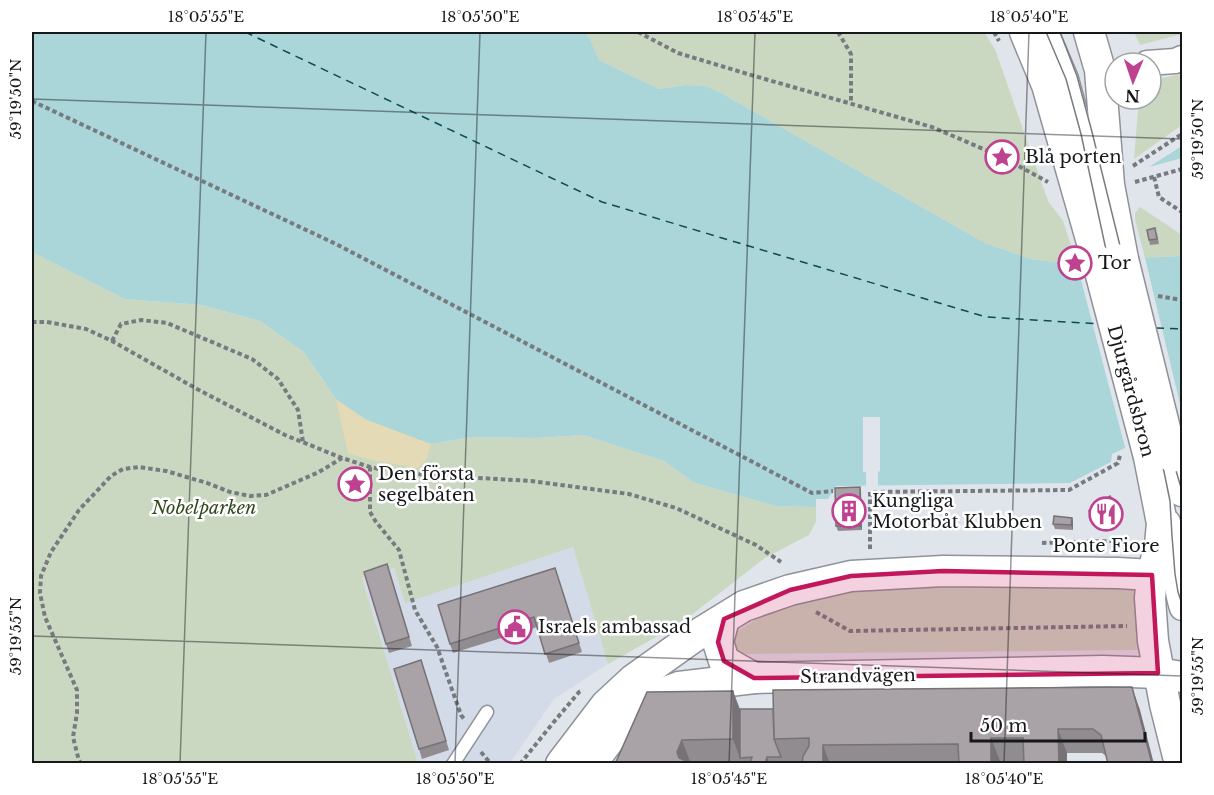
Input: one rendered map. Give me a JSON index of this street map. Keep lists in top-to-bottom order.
{
  "streets": {
    "street": ["Djurgårdsbron", "Strandvägen"]
  },
  "crossings": [
    ["Djurgårdsbron", "Strandvägen"]
  ],
  "parks": ["Nobelparken"],
  "places": {
    "place": ["Blå porten", "Tor", "Den första segelbåten"],
    "building": ["Kungliga Motorbåt Klubben"],
    "restaurant": ["Ponte Fiore"],
    "public building": ["Israels ambassad"]
  },
  "scale_bar": "50 m",
  "north": "bottom",
  "coordinates": [
    "18°05'55\"E",
    "18°05'50\"E",
    "18°05'45\"E",
    "18°05'40\"E",
    "59°19'50\"N",
    "59°19'55\"N"
  ]
}
